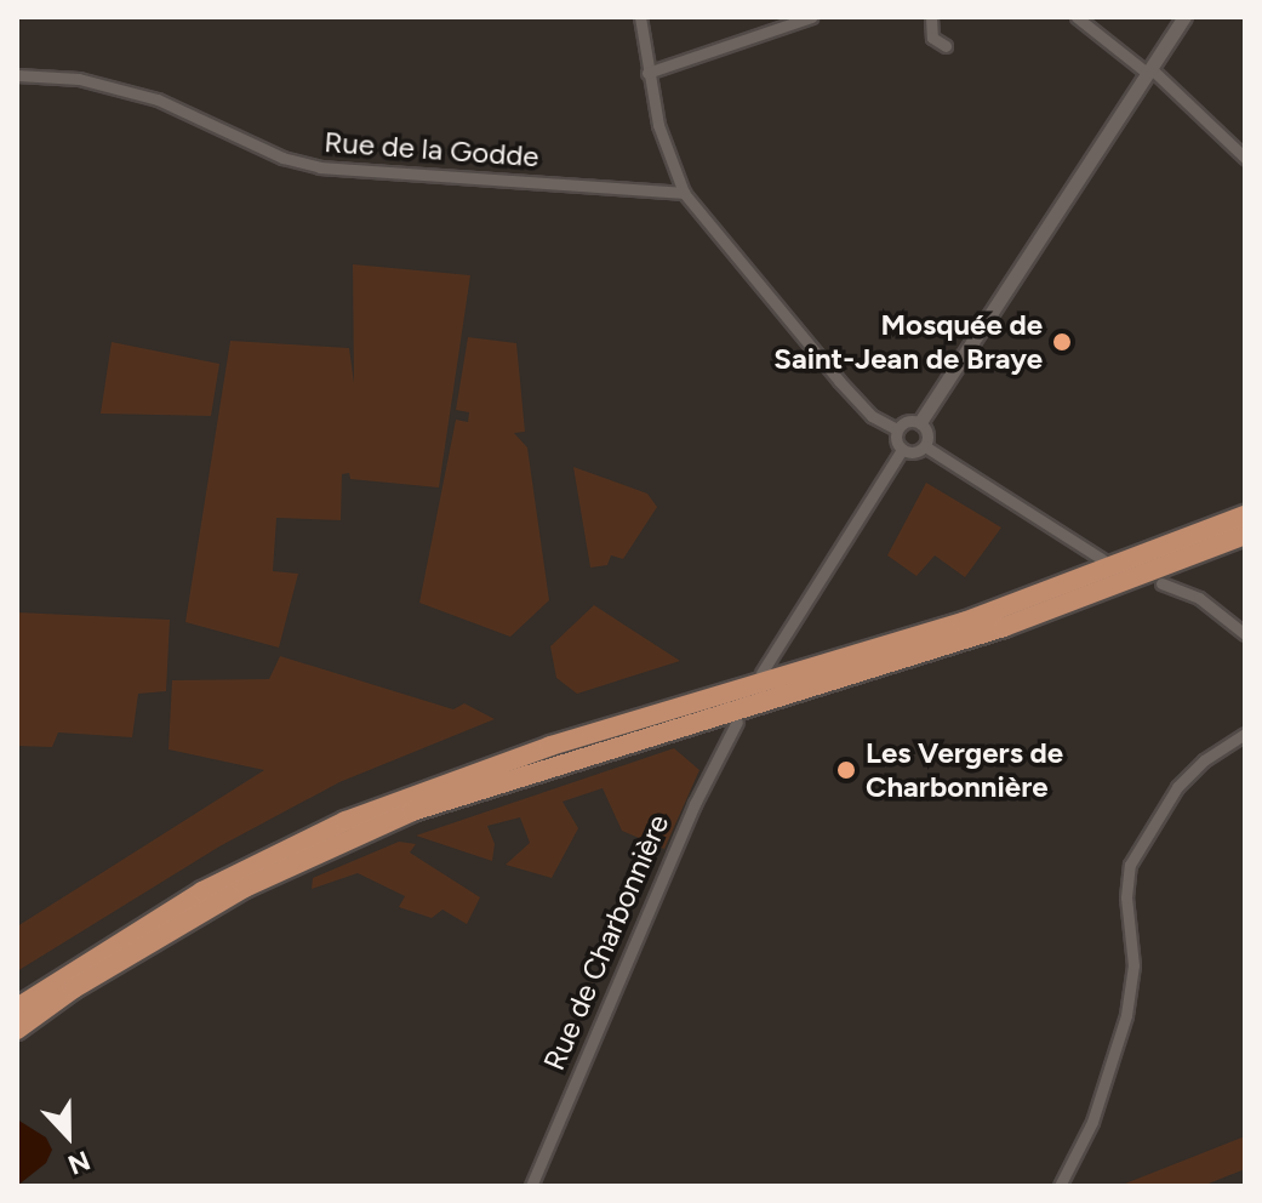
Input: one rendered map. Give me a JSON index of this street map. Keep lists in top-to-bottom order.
{
  "streets": {
    "street": ["Rue de la Godde", "Rue de Charbonnière"]
  },
  "places": ["Mosquée de Saint-Jean de Braye", "Les Vergers de Charbonnière"],
  "north": "bottom"
}
